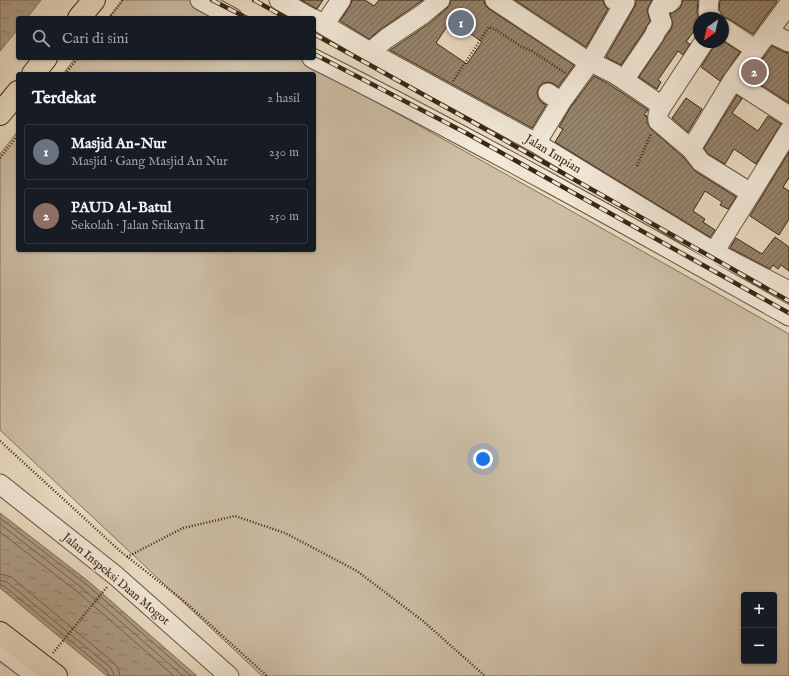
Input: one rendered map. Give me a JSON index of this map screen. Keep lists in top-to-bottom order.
{
  "streets": {
    "street": ["Jalan Impian", "Jalan Inspeksi Daan Mogot"]
  },
  "north": "bottom left",
  "page": {
    "pins": ["1", "2"],
    "search": "Cari di sini",
    "heading": ["Terdekat", "2 hasil"],
    "list": [
      {
        "mark": "1",
        "name": "Masjid An-Nur",
        "note": "Masjid · Gang Masjid An Nur",
        "value": "230 m"
      },
      {
        "mark": "2",
        "name": "PAUD Al-Batul",
        "note": "Sekolah · Jalan Srikaya II",
        "value": "250 m"
      }
    ],
    "map_buttons": ["+", "−"]
  }
}
